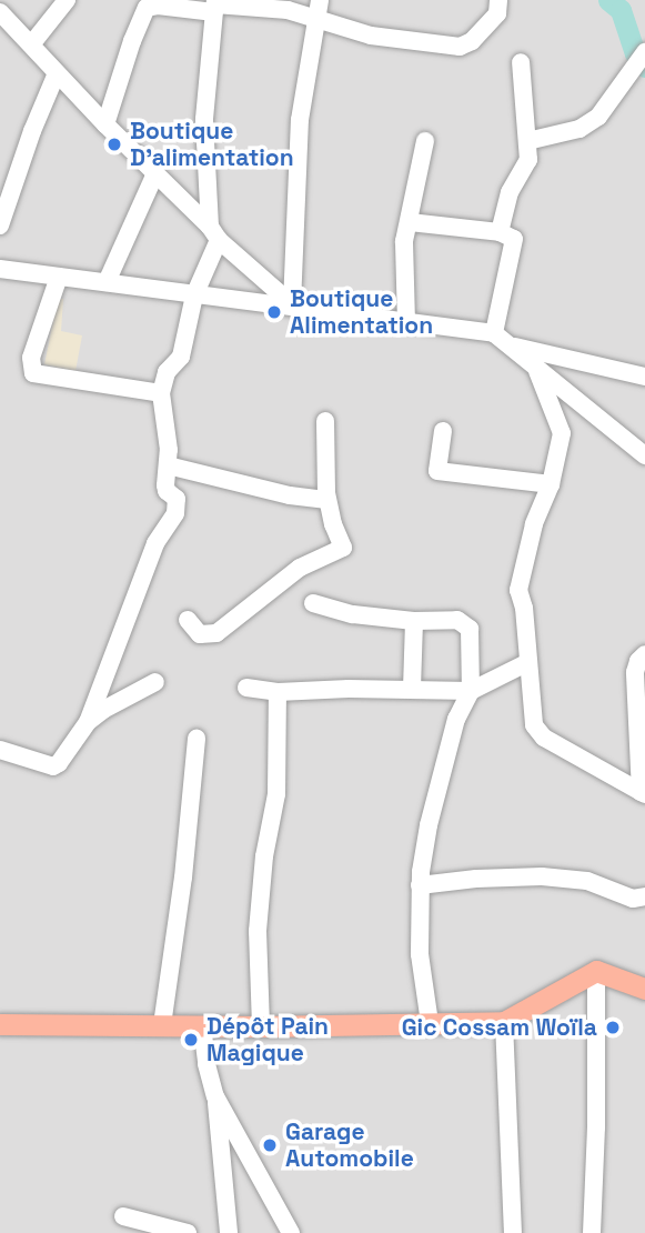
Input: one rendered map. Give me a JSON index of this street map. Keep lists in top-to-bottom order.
{
  "places": [
    "Boutique D'alimentation",
    "Boutique Alimentation",
    "Gic Cossam Woïla",
    "Dépôt Pain Magique",
    "Garage Automobile"
  ]
}
